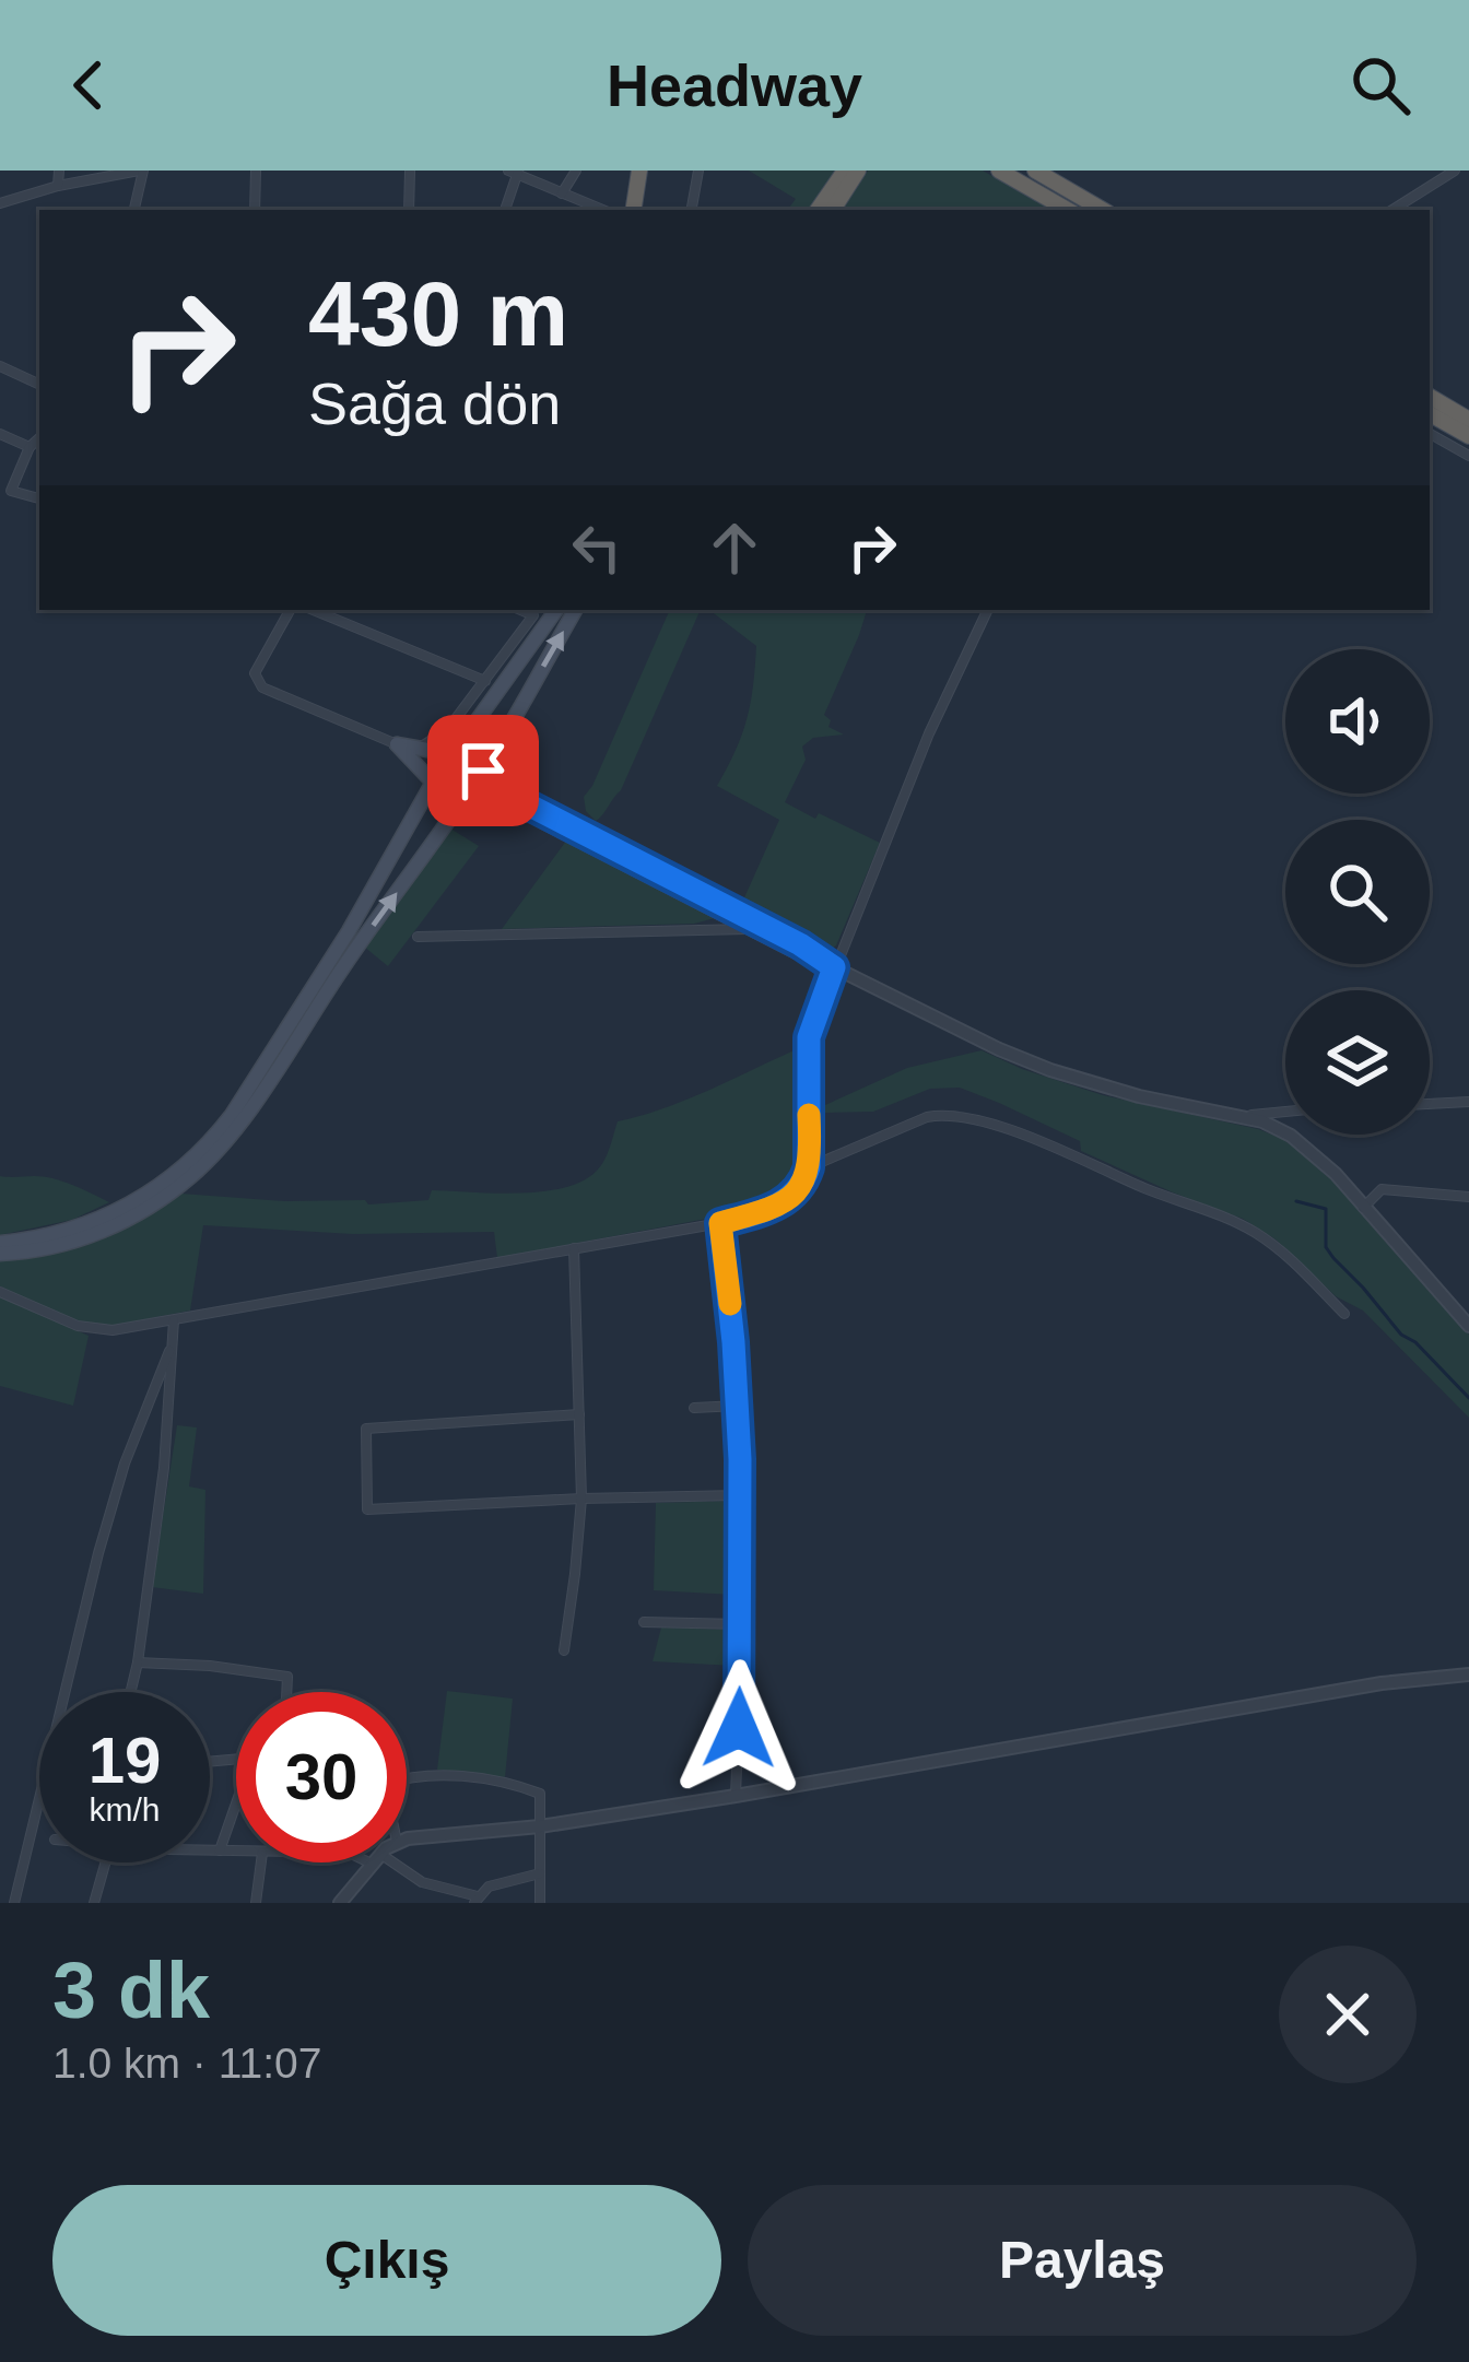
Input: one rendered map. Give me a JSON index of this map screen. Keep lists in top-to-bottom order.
{
  "page": {
    "header": "Headway",
    "turn": ["430 m", "Sağa dön"],
    "speed": "19 km/h",
    "limit": "30",
    "heading": ["3 dk", "1.0 km · 11:07"],
    "buttons": ["Çıkış", "Paylaş"]
  }
}
